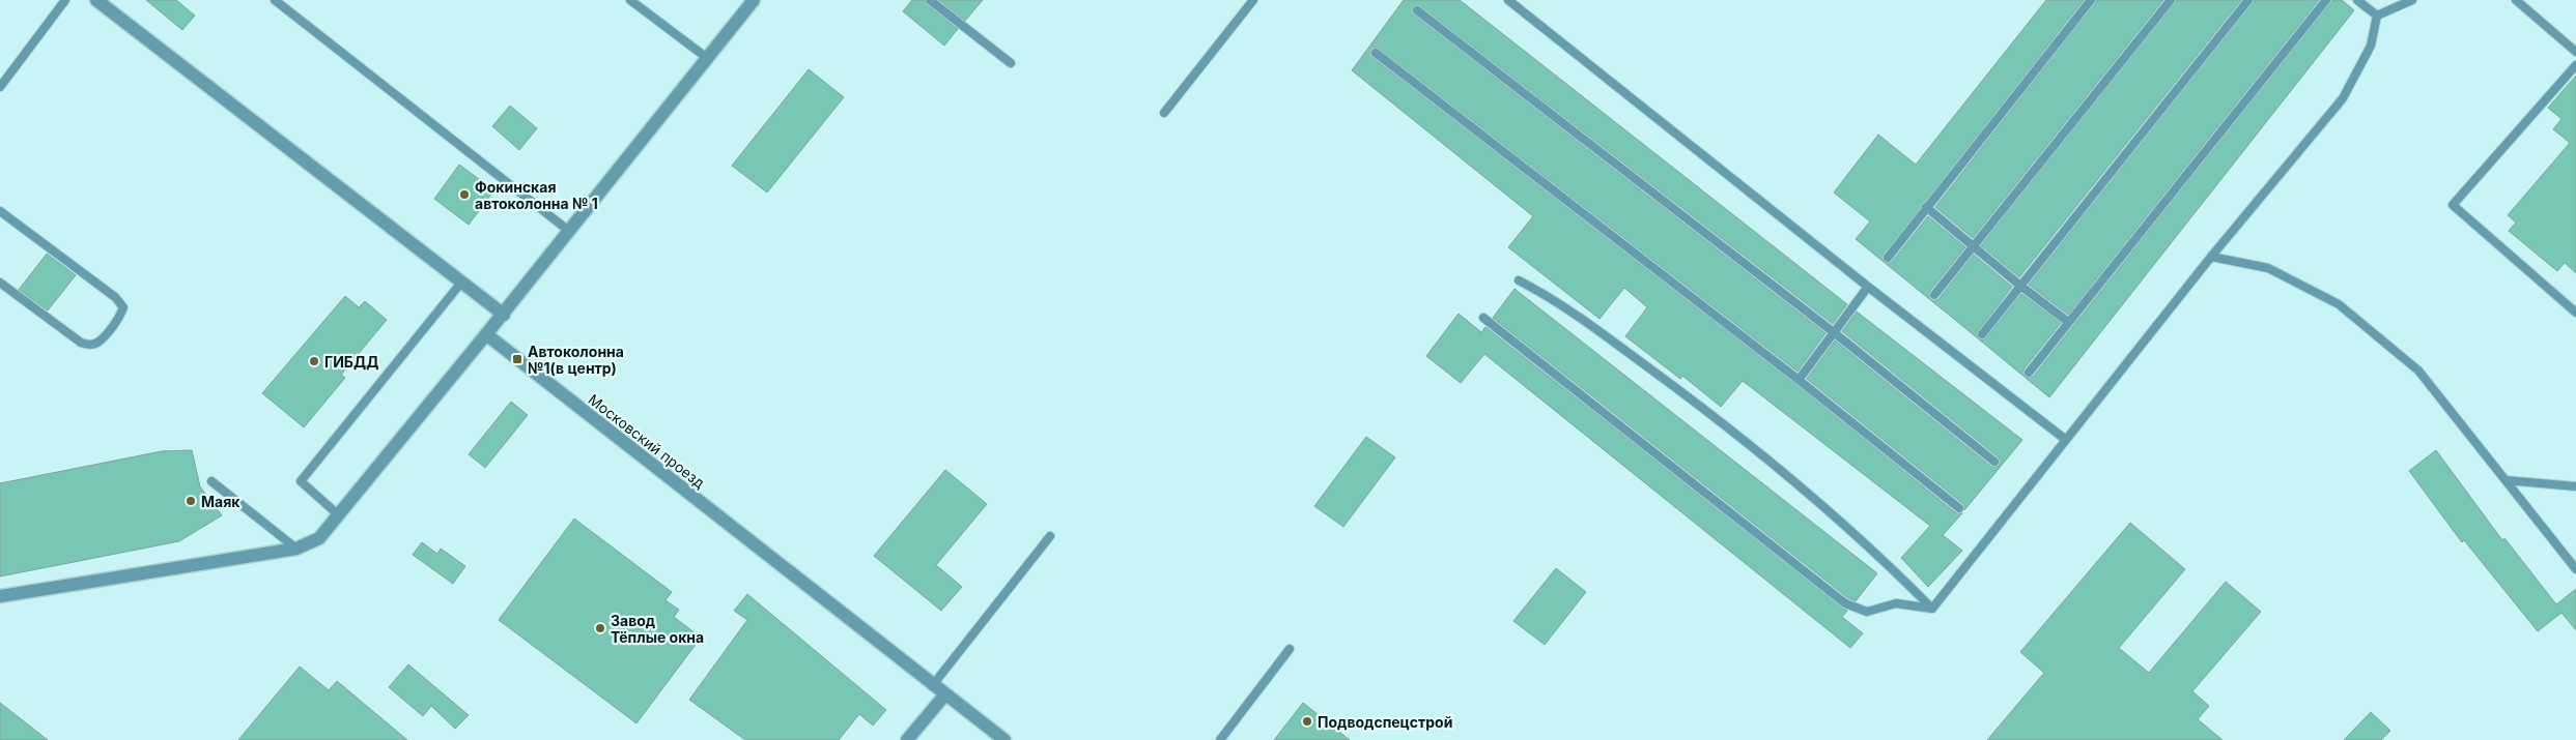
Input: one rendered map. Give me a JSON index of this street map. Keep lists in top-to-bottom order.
{
  "streets": {
    "street": ["Московский проезд"]
  },
  "places": {
    "other": [
      "Фокинская автоколонна № 1",
      "ГИБДД",
      "Маяк",
      "Завод Тёплые окна",
      "Подводспецстрой"
    ],
    "transit": ["Автоколонна №1(в центр)"]
  }
}
